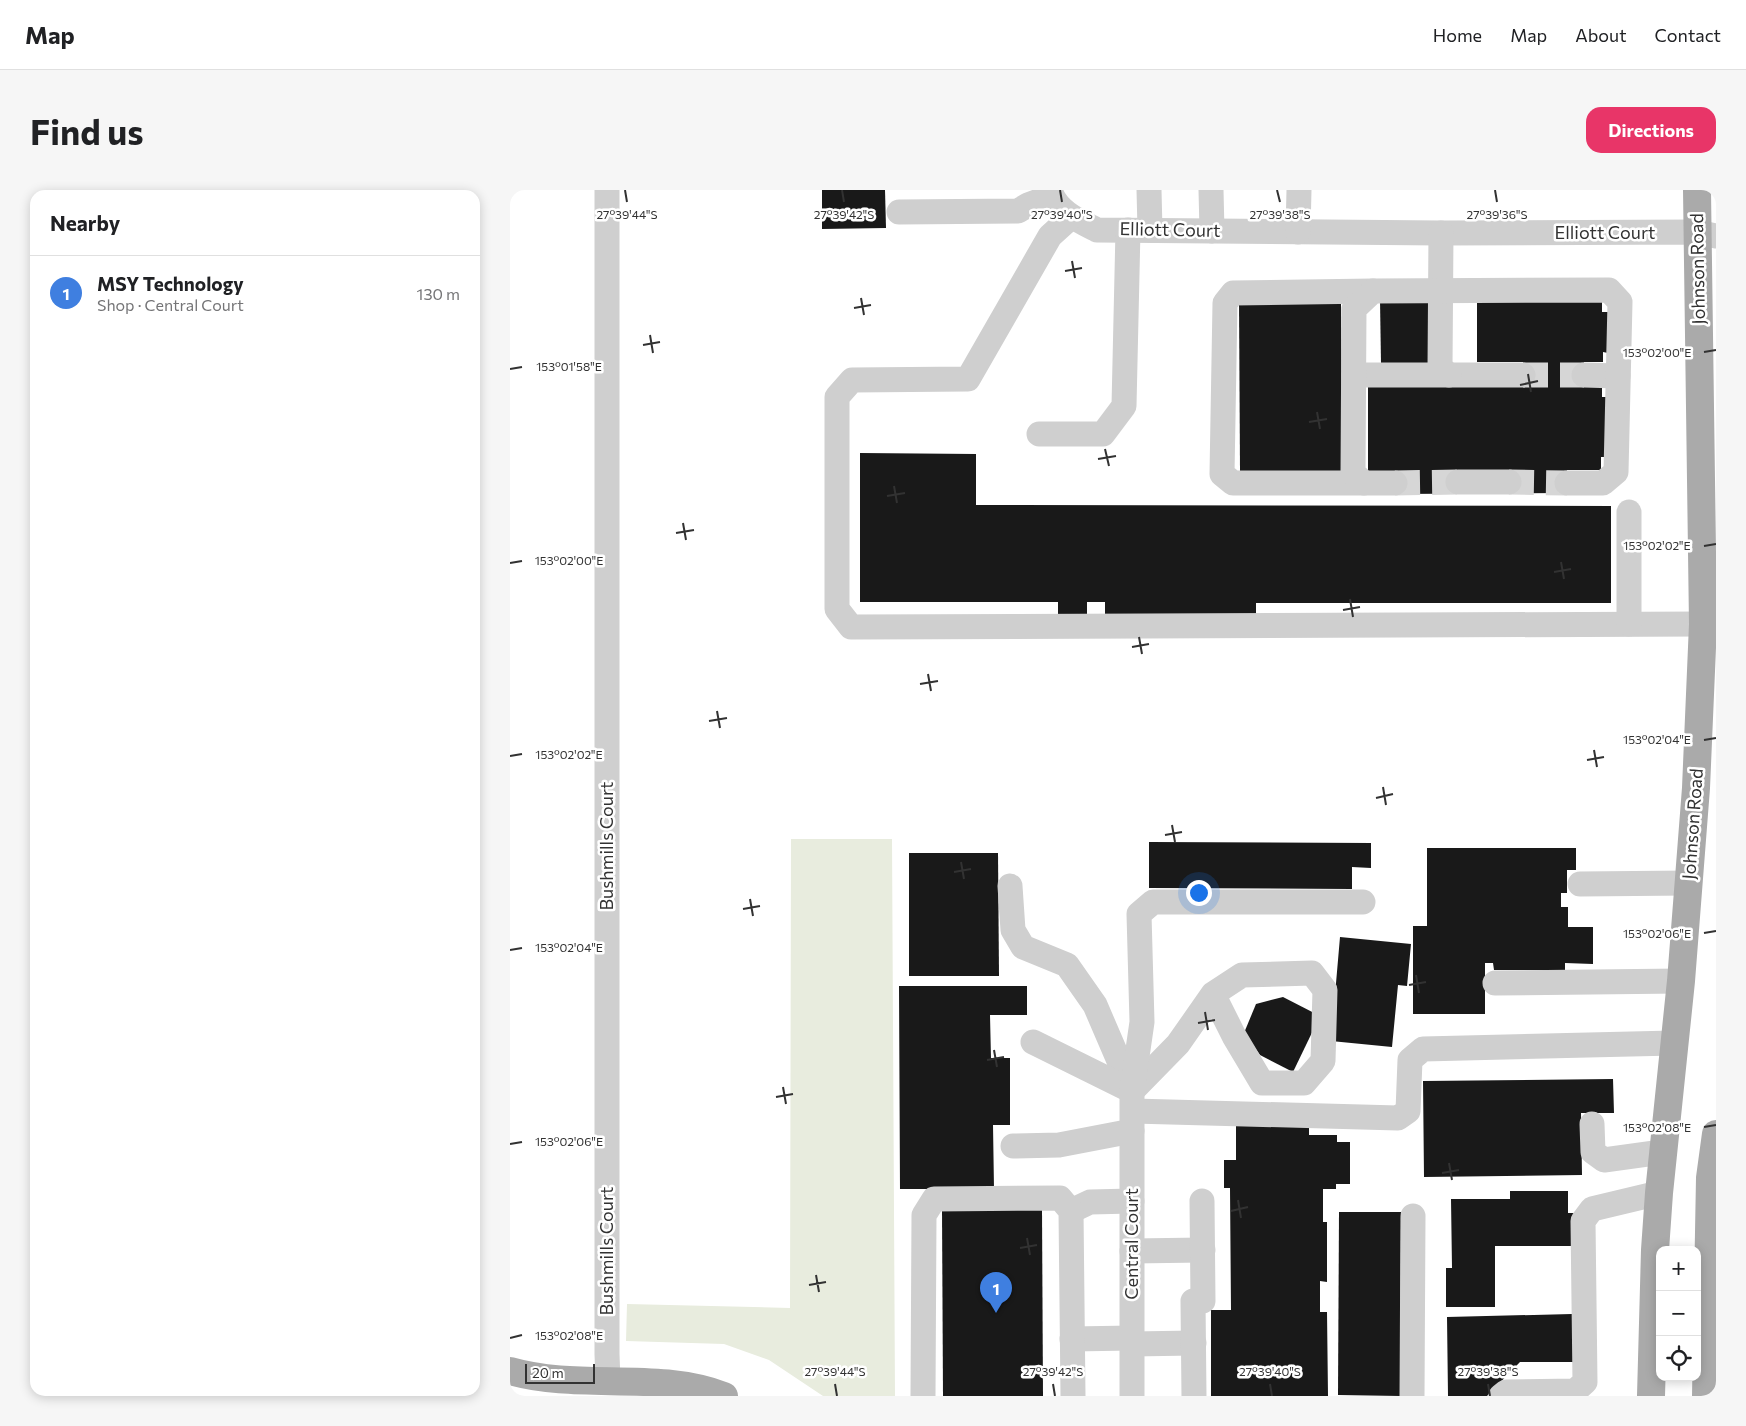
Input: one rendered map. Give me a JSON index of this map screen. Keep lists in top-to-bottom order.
{
  "streets": {
    "main road": ["Johnson Road"],
    "street": ["Elliott Court", "Bushmills Court", "Central Court"]
  },
  "crossings": [
    ["Elliott Court", "Johnson Road"]
  ],
  "scale_bar": "20 m",
  "page": {
    "header": "Map",
    "nav": [
      "Home",
      "Map",
      "About",
      "Contact"
    ],
    "buttons": "Directions",
    "title": "Find us",
    "heading": "Nearby",
    "list": [
      {
        "mark": "1",
        "name": "MSY Technology",
        "note": "Shop · Central Court",
        "value": "130 m"
      }
    ],
    "map_buttons": ["+", "−"],
    "pins": "1",
    "scale": "20 m"
  },
  "coordinates": [
    "27°39'44\"S",
    "27°39'42\"S",
    "27°39'40\"S",
    "27°39'38\"S",
    "27°39'36\"S",
    "153°02'00\"E",
    "153°01'58\"E",
    "153°02'02\"E",
    "153°02'04\"E",
    "153°02'06\"E",
    "153°02'08\"E"
  ]
}
